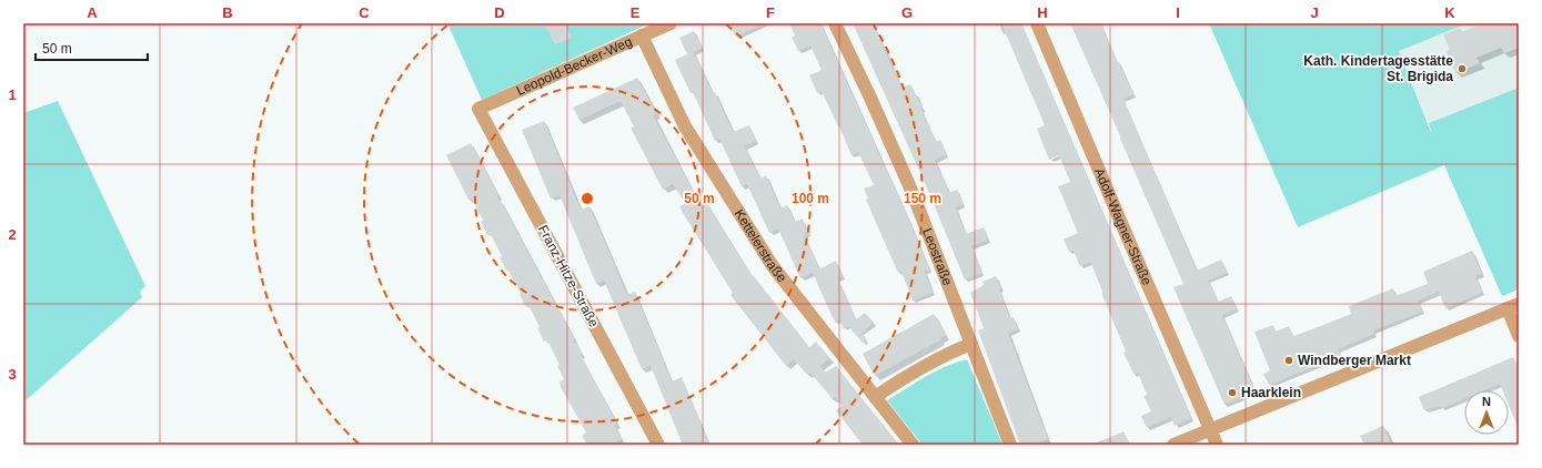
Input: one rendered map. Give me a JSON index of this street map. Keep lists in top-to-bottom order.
{
  "streets": {
    "street": [
      "Leopold-Becker-Weg",
      "Adolf-Wagner-Straße",
      "Kettelerstraße",
      "Leostraße",
      "Franz-Hitze-Straße"
    ]
  },
  "crossings": [
    ["Leopold-Becker-Weg", "Kettelerstraße"],
    ["Leopold-Becker-Weg", "Franz-Hitze-Straße"]
  ],
  "places": ["Kath. Kindertagesstätte St. Brigida", "Windberger Markt", "Haarklein"],
  "scale_bar": "50 m",
  "north": "top",
  "grid": {
    "columns": [
      "A",
      "B",
      "C",
      "D",
      "E",
      "F",
      "G",
      "H",
      "I",
      "J",
      "K"
    ],
    "rows": ["1", "2", "3"]
  },
  "rings": ["50 m", "100 m", "150 m"]
}
